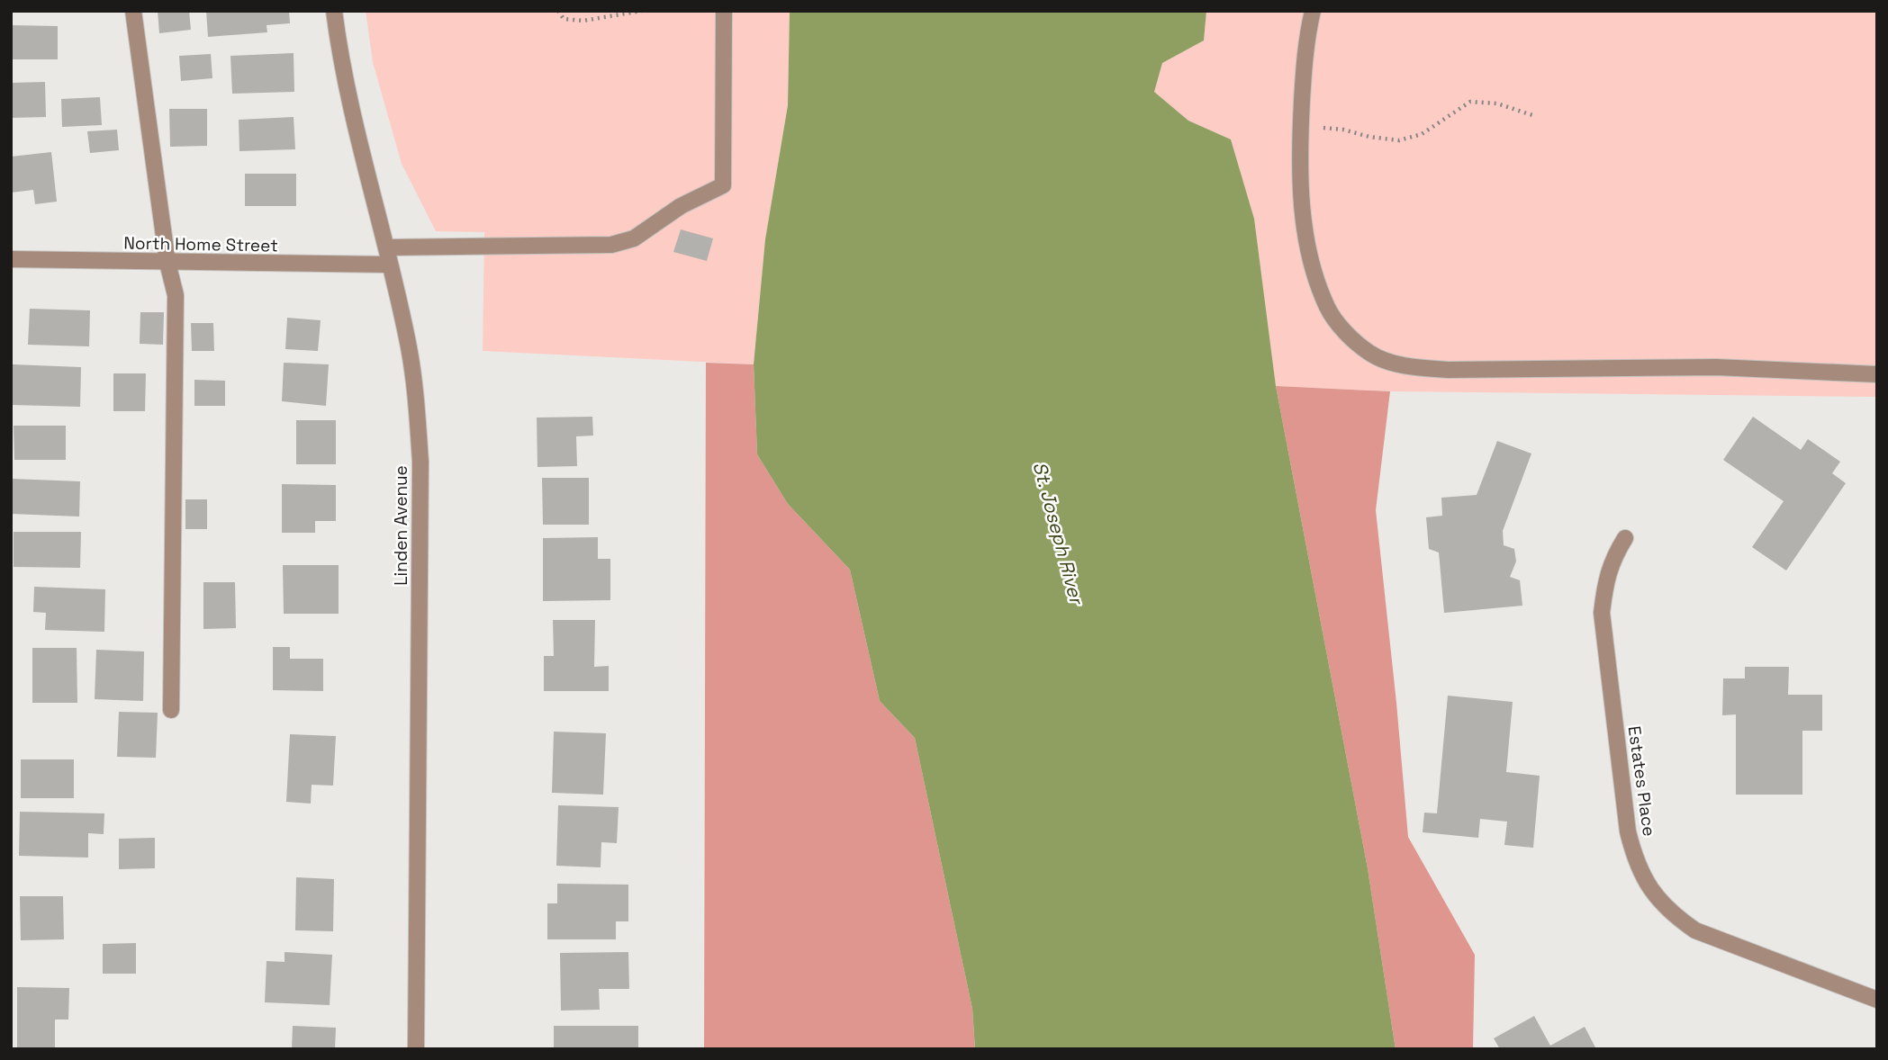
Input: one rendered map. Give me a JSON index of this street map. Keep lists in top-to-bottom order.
{
  "streets": {
    "street": ["North Home Street", "Linden Avenue", "Estates Place"]
  },
  "crossings": [
    ["North Home Street", "Linden Avenue"]
  ],
  "water": ["St. Joseph River"]
}
